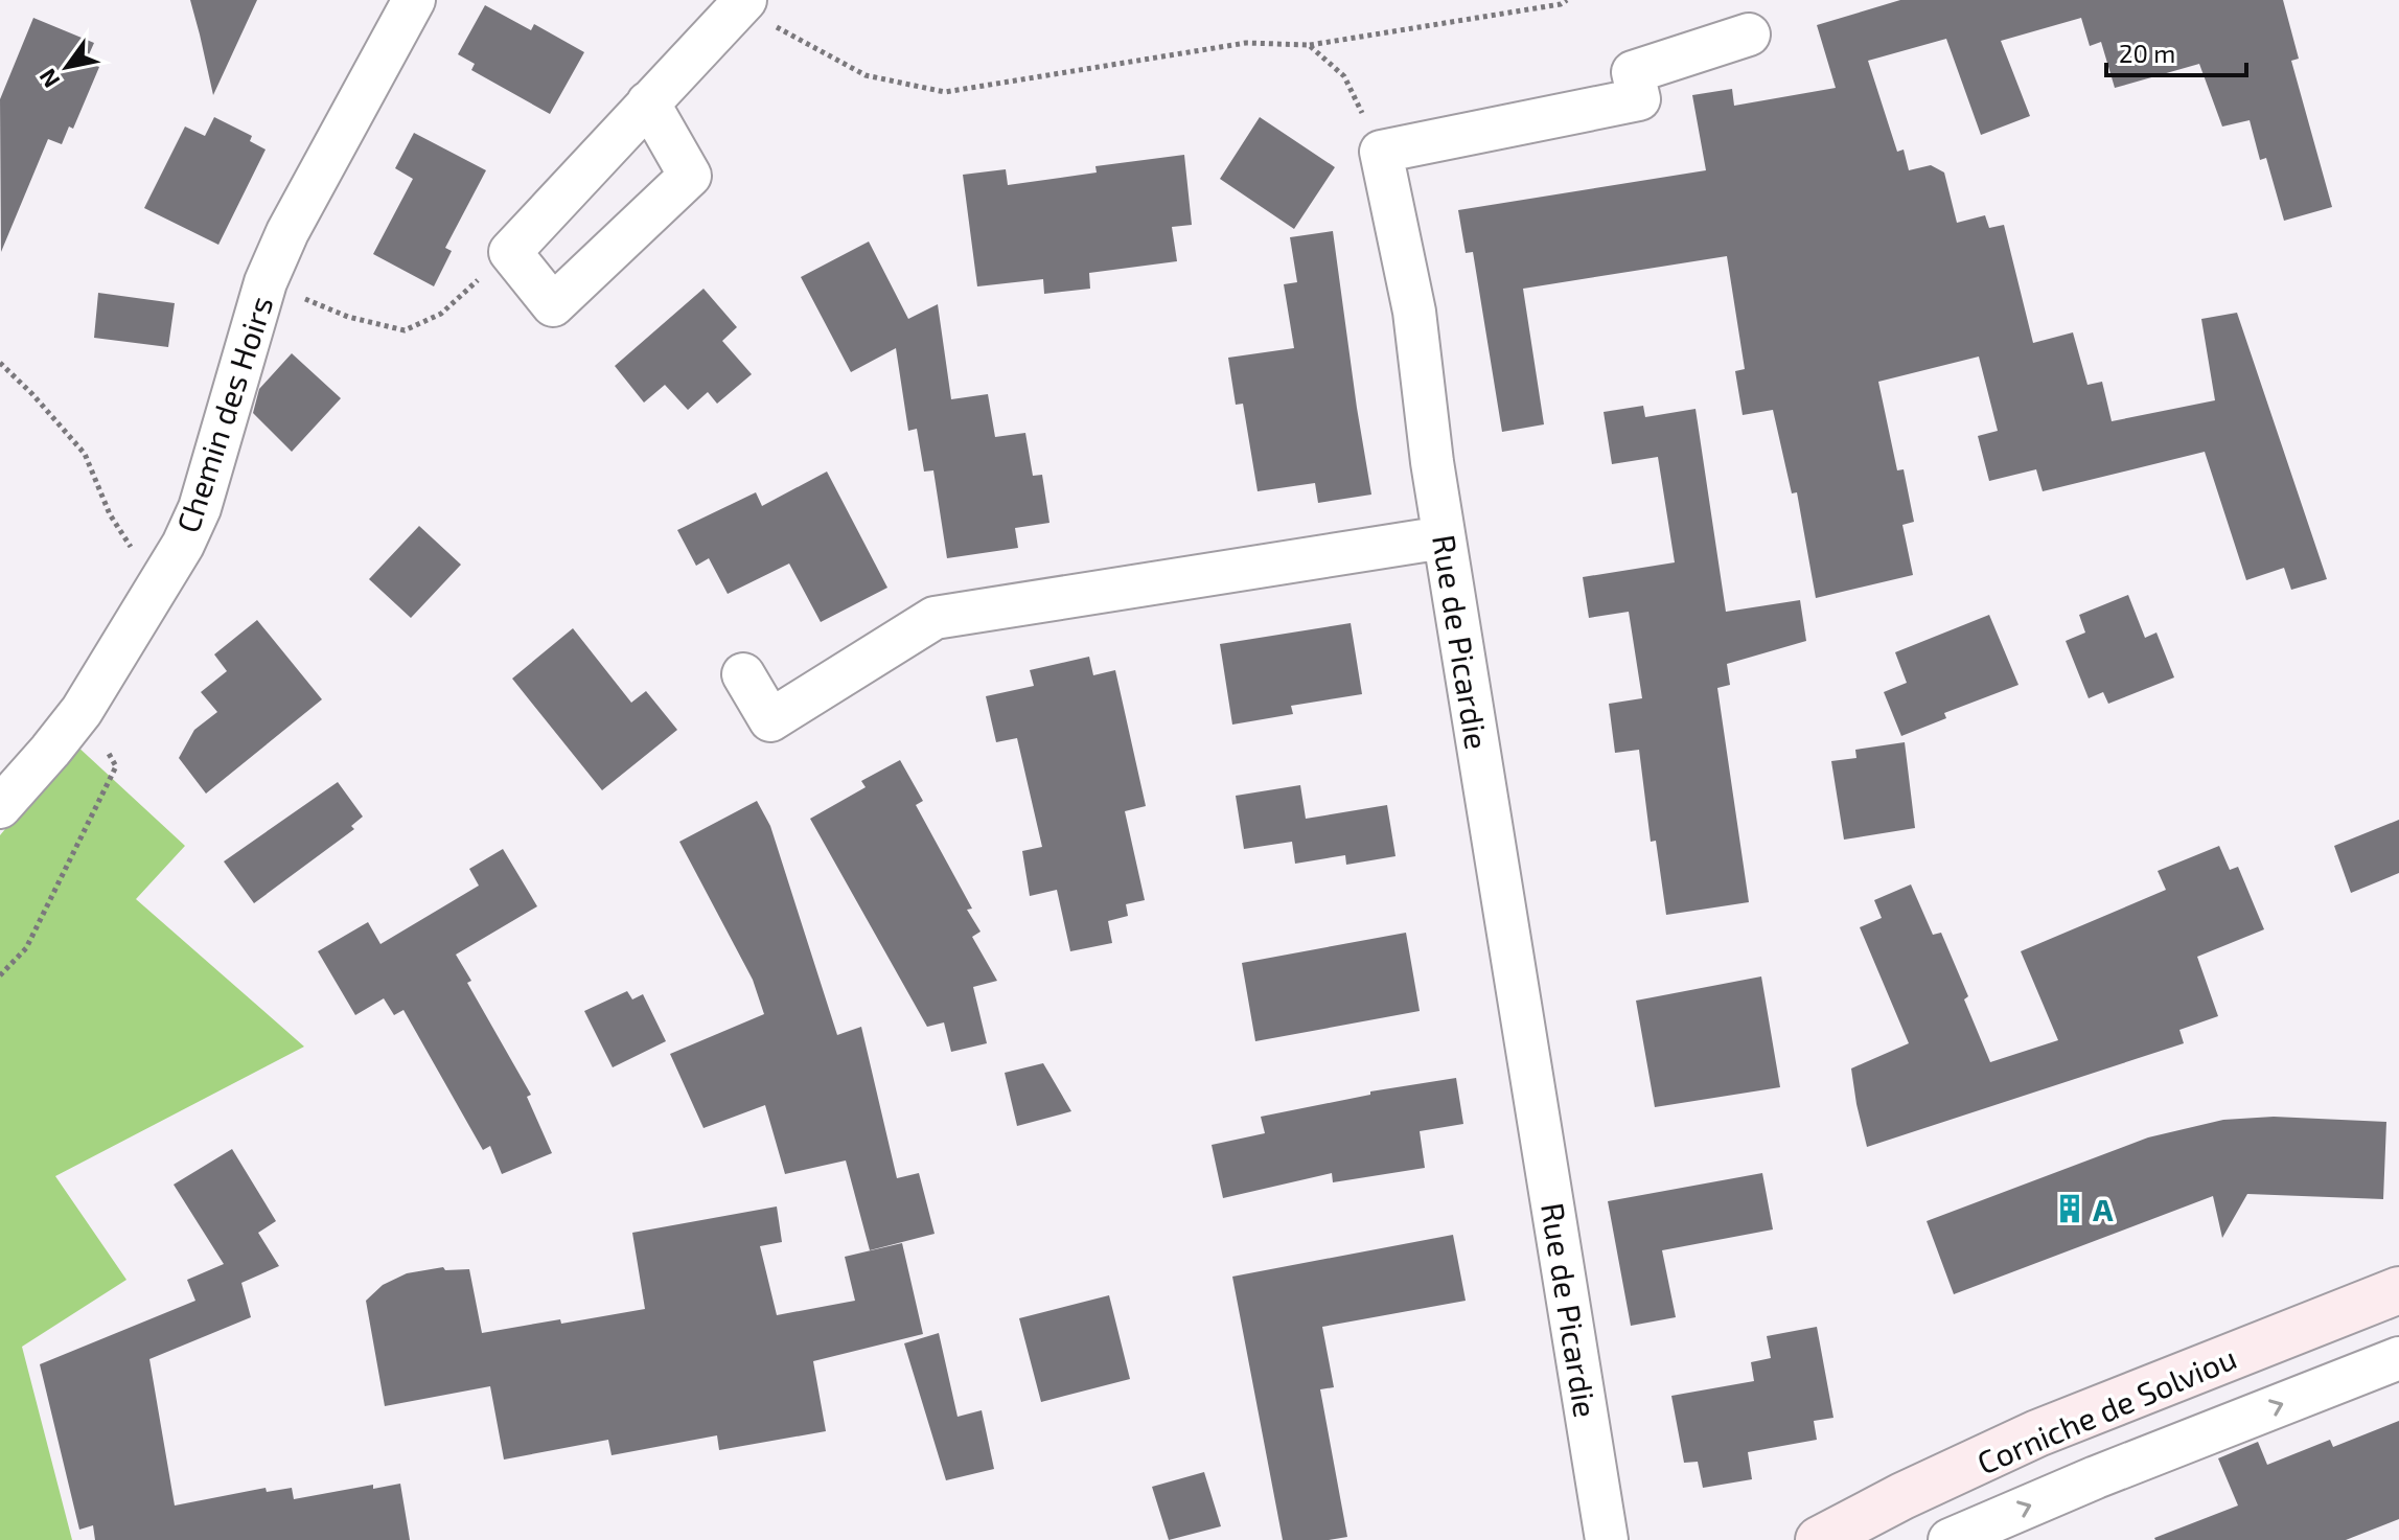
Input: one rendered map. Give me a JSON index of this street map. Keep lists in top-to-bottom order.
{
  "streets": {
    "main road": ["Corniche de Solviou"],
    "street": ["Chemin des Hoirs", "Rue de Picardie"]
  },
  "places": {
    "building": ["A"]
  },
  "scale_bar": "20 m",
  "north": "bottom left"
}
